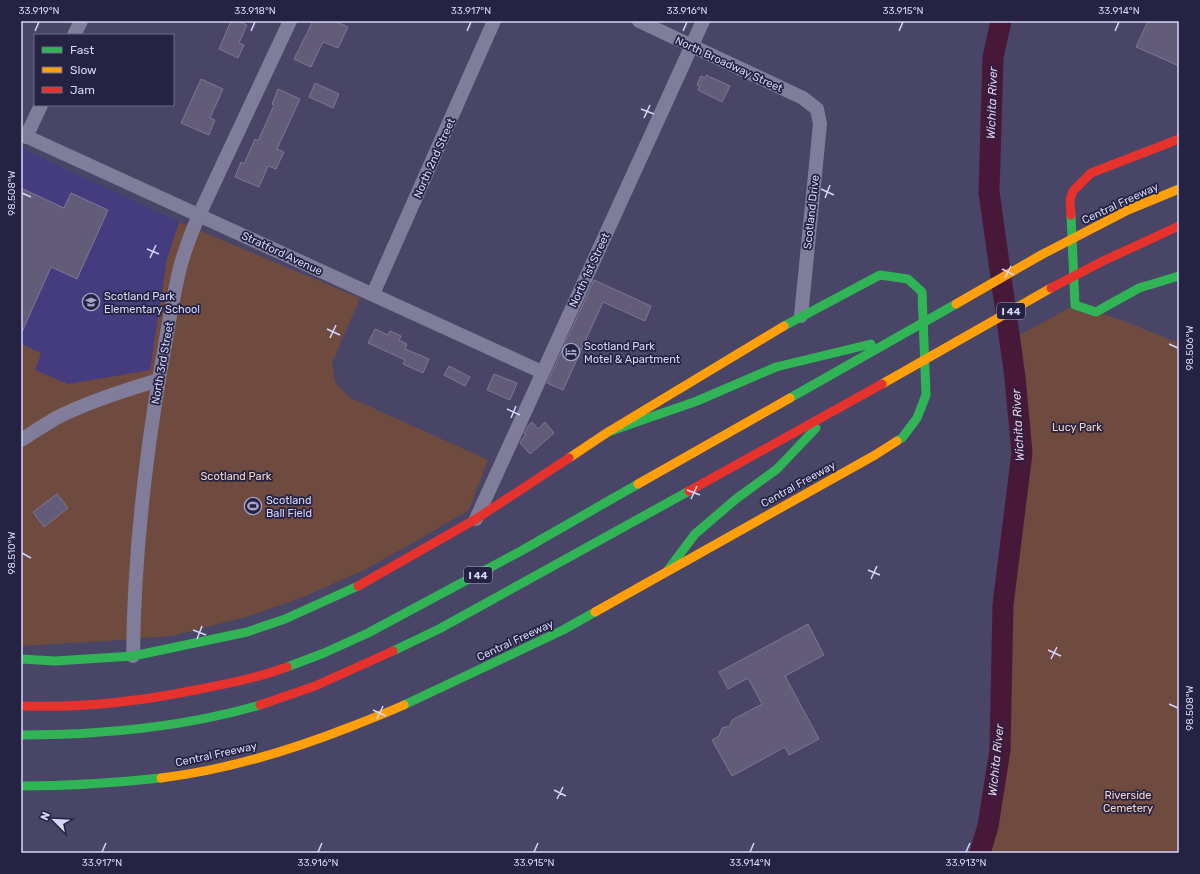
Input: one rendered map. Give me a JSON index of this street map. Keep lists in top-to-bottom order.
{
  "streets": {
    "main road": ["Central Freeway", "I 44"],
    "street": [
      "North Broadway Street",
      "North 2nd Street",
      "Scotland Drive",
      "Stratford Avenue",
      "North 1st Street",
      "North 3rd Street"
    ]
  },
  "crossings": [
    ["North Broadway Street", "Scotland Drive"],
    ["North Broadway Street", "North 1st Street"],
    ["North 2nd Street", "Stratford Avenue"],
    ["Central Freeway", "Scotland Drive"],
    ["Central Freeway", "North 1st Street"],
    ["Central Freeway", "North 3rd Street"],
    ["Stratford Avenue", "North 1st Street"],
    ["Stratford Avenue", "North 3rd Street"]
  ],
  "water": ["Wichita River"],
  "parks": ["Lucy Park", "Scotland Park", "Riverside Cemetery"],
  "places": {
    "school or university": ["Scotland Park Elementary School"],
    "hotel": ["Scotland Park Motel & Apartment"],
    "sports": ["Scotland Ball Field"]
  },
  "legend": ["Fast", "Slow", "Jam"],
  "north": "top left",
  "coordinates": [
    "33.919°N",
    "33.918°N",
    "33.917°N",
    "33.916°N",
    "33.915°N",
    "33.914°N",
    "98.508°W",
    "98.506°W",
    "98.510°W",
    "33.913°N"
  ]
}
